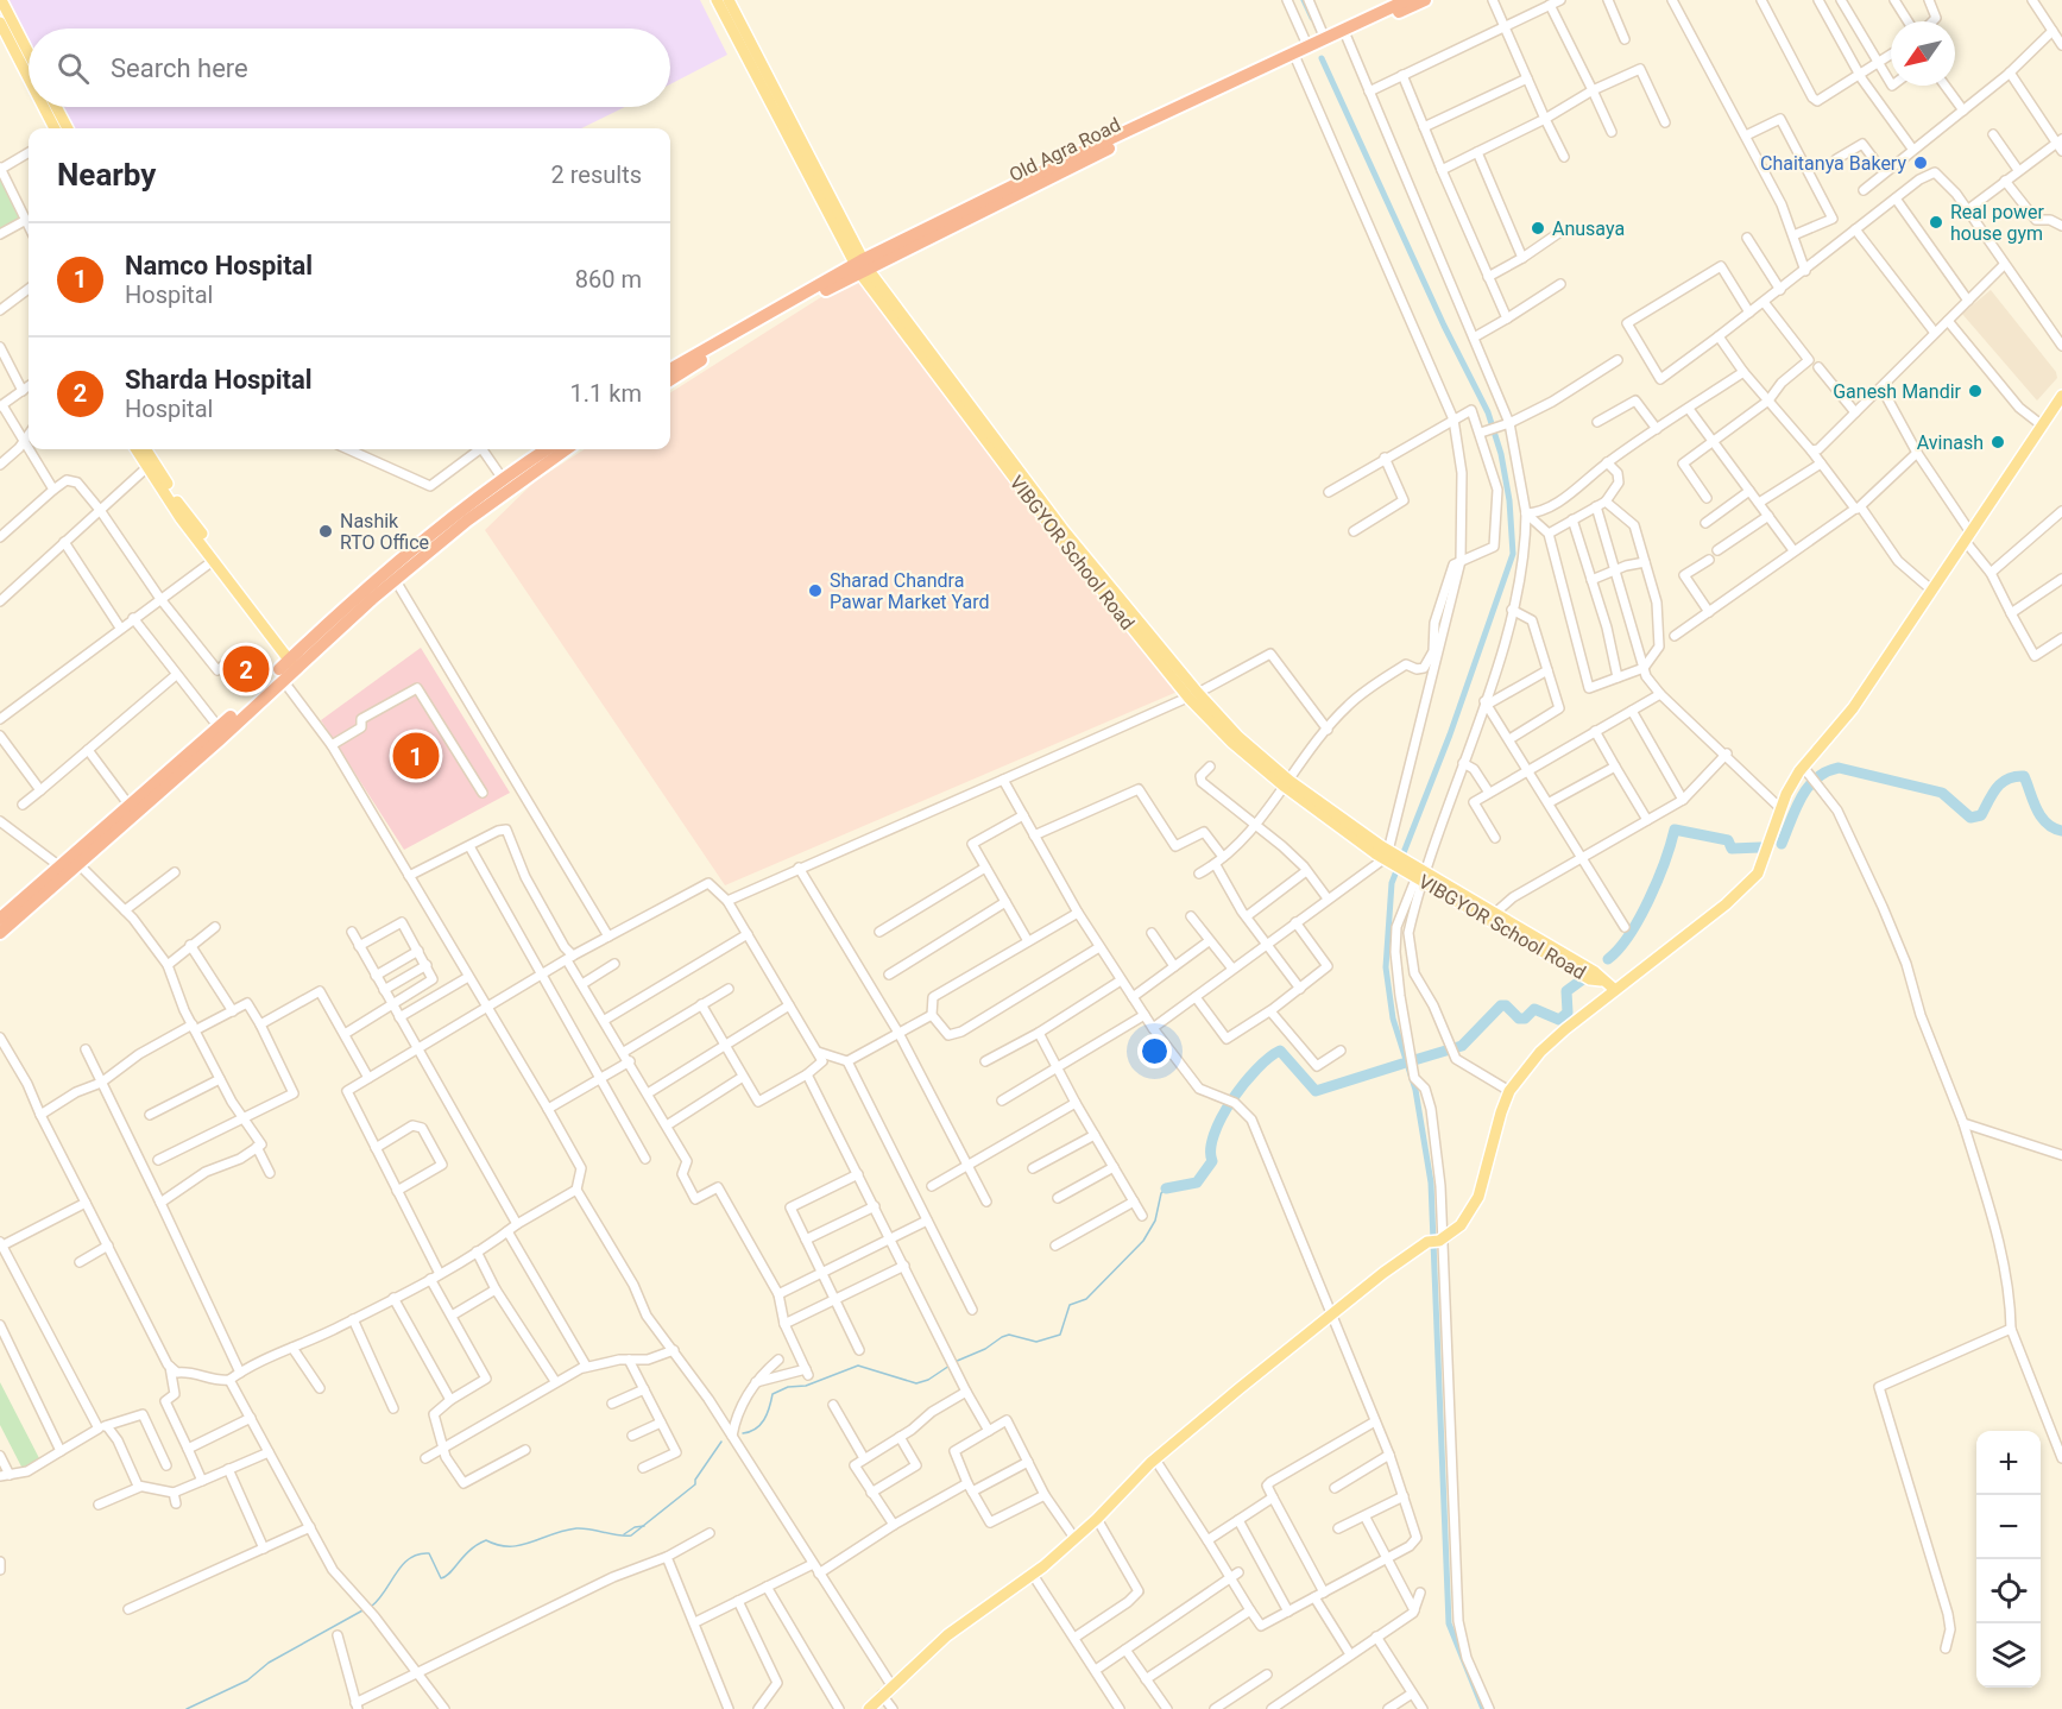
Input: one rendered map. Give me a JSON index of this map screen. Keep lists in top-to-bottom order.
{
  "streets": {
    "main road": ["VIBGYOR School Road"]
  },
  "places": [
    "Chaitanya Bakery",
    "Real power house gym",
    "Anusaya",
    "Ganesh Mandir",
    "Avinash",
    "Nashik RTO Office",
    "Sharad Chandra Pawar Market Yard"
  ],
  "north": "bottom left",
  "page": {
    "search": "Search here",
    "heading": ["Nearby", "2 results"],
    "list": [
      {
        "mark": "1",
        "name": "Namco Hospital",
        "note": "Hospital",
        "value": "860 m"
      },
      {
        "mark": "2",
        "name": "Sharda Hospital",
        "note": "Hospital",
        "value": "1.1 km"
      }
    ],
    "pins": ["2", "1"],
    "map_buttons": ["+", "−"]
  }
}
